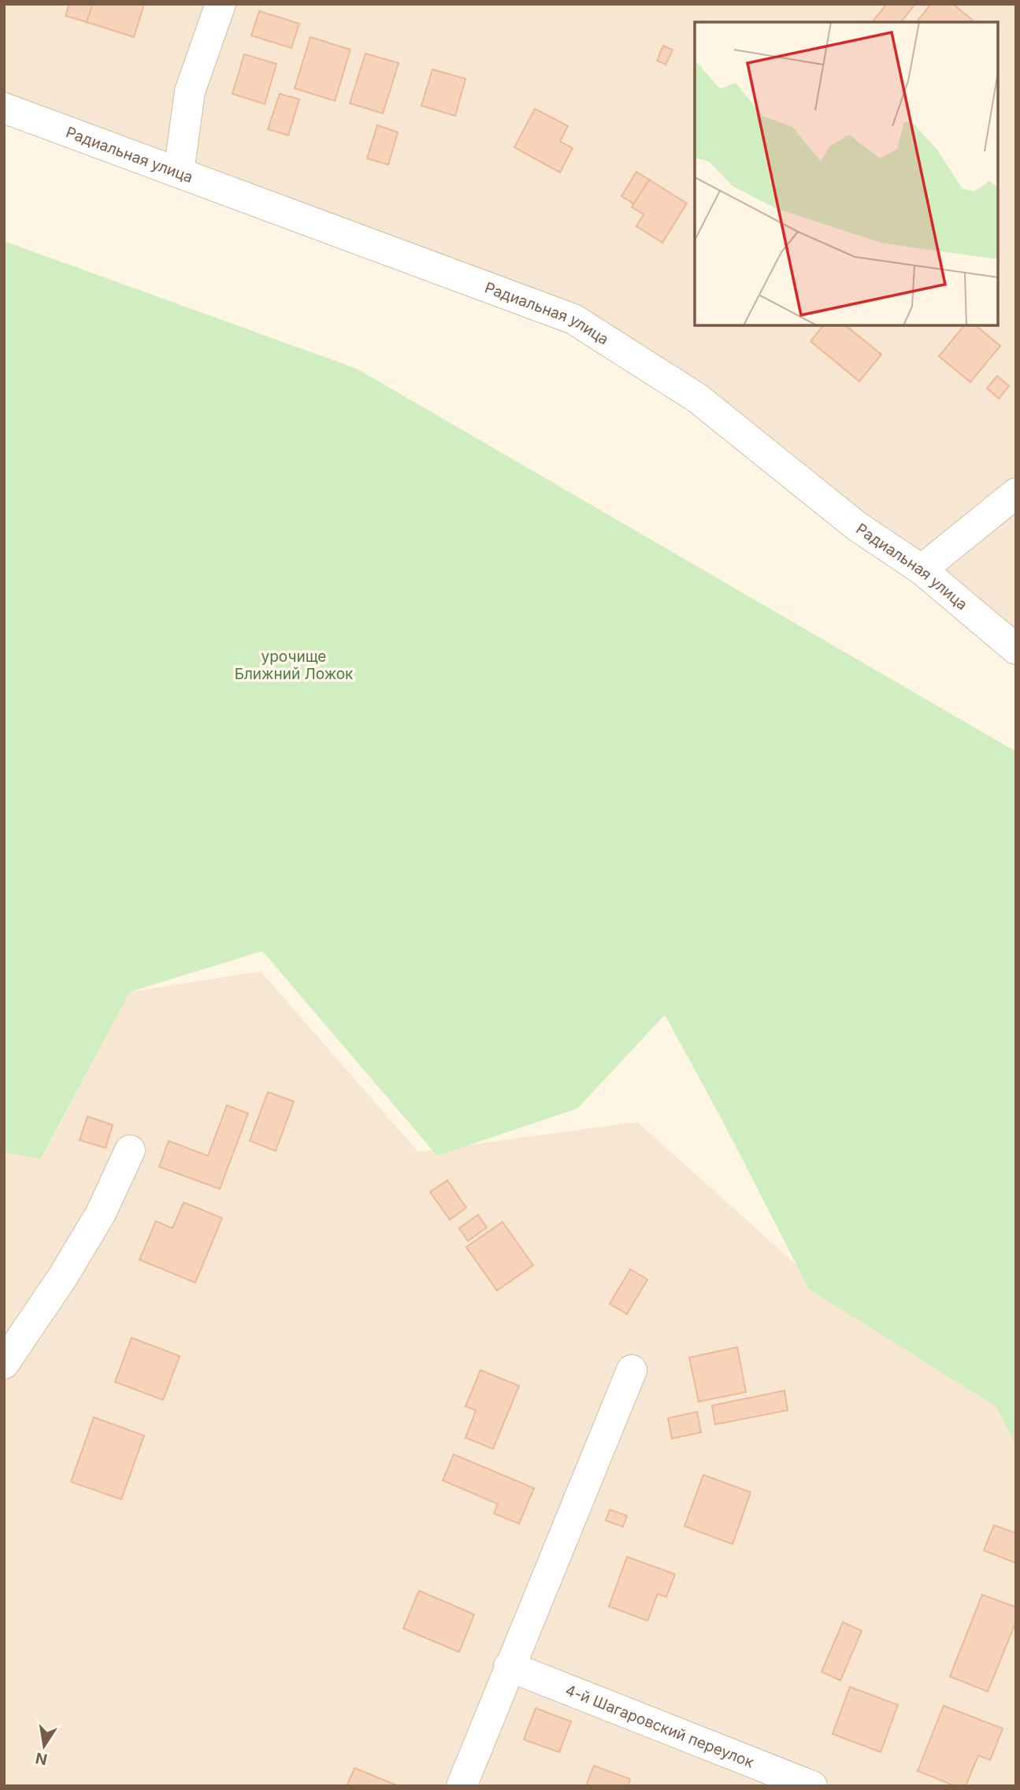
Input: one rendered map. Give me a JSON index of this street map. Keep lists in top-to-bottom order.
{
  "streets": {
    "street": ["Радиальная улица", "4-й Шагаровский переулок"]
  },
  "parks": ["урочище Ближний Ложок"],
  "north": "bottom"
}
